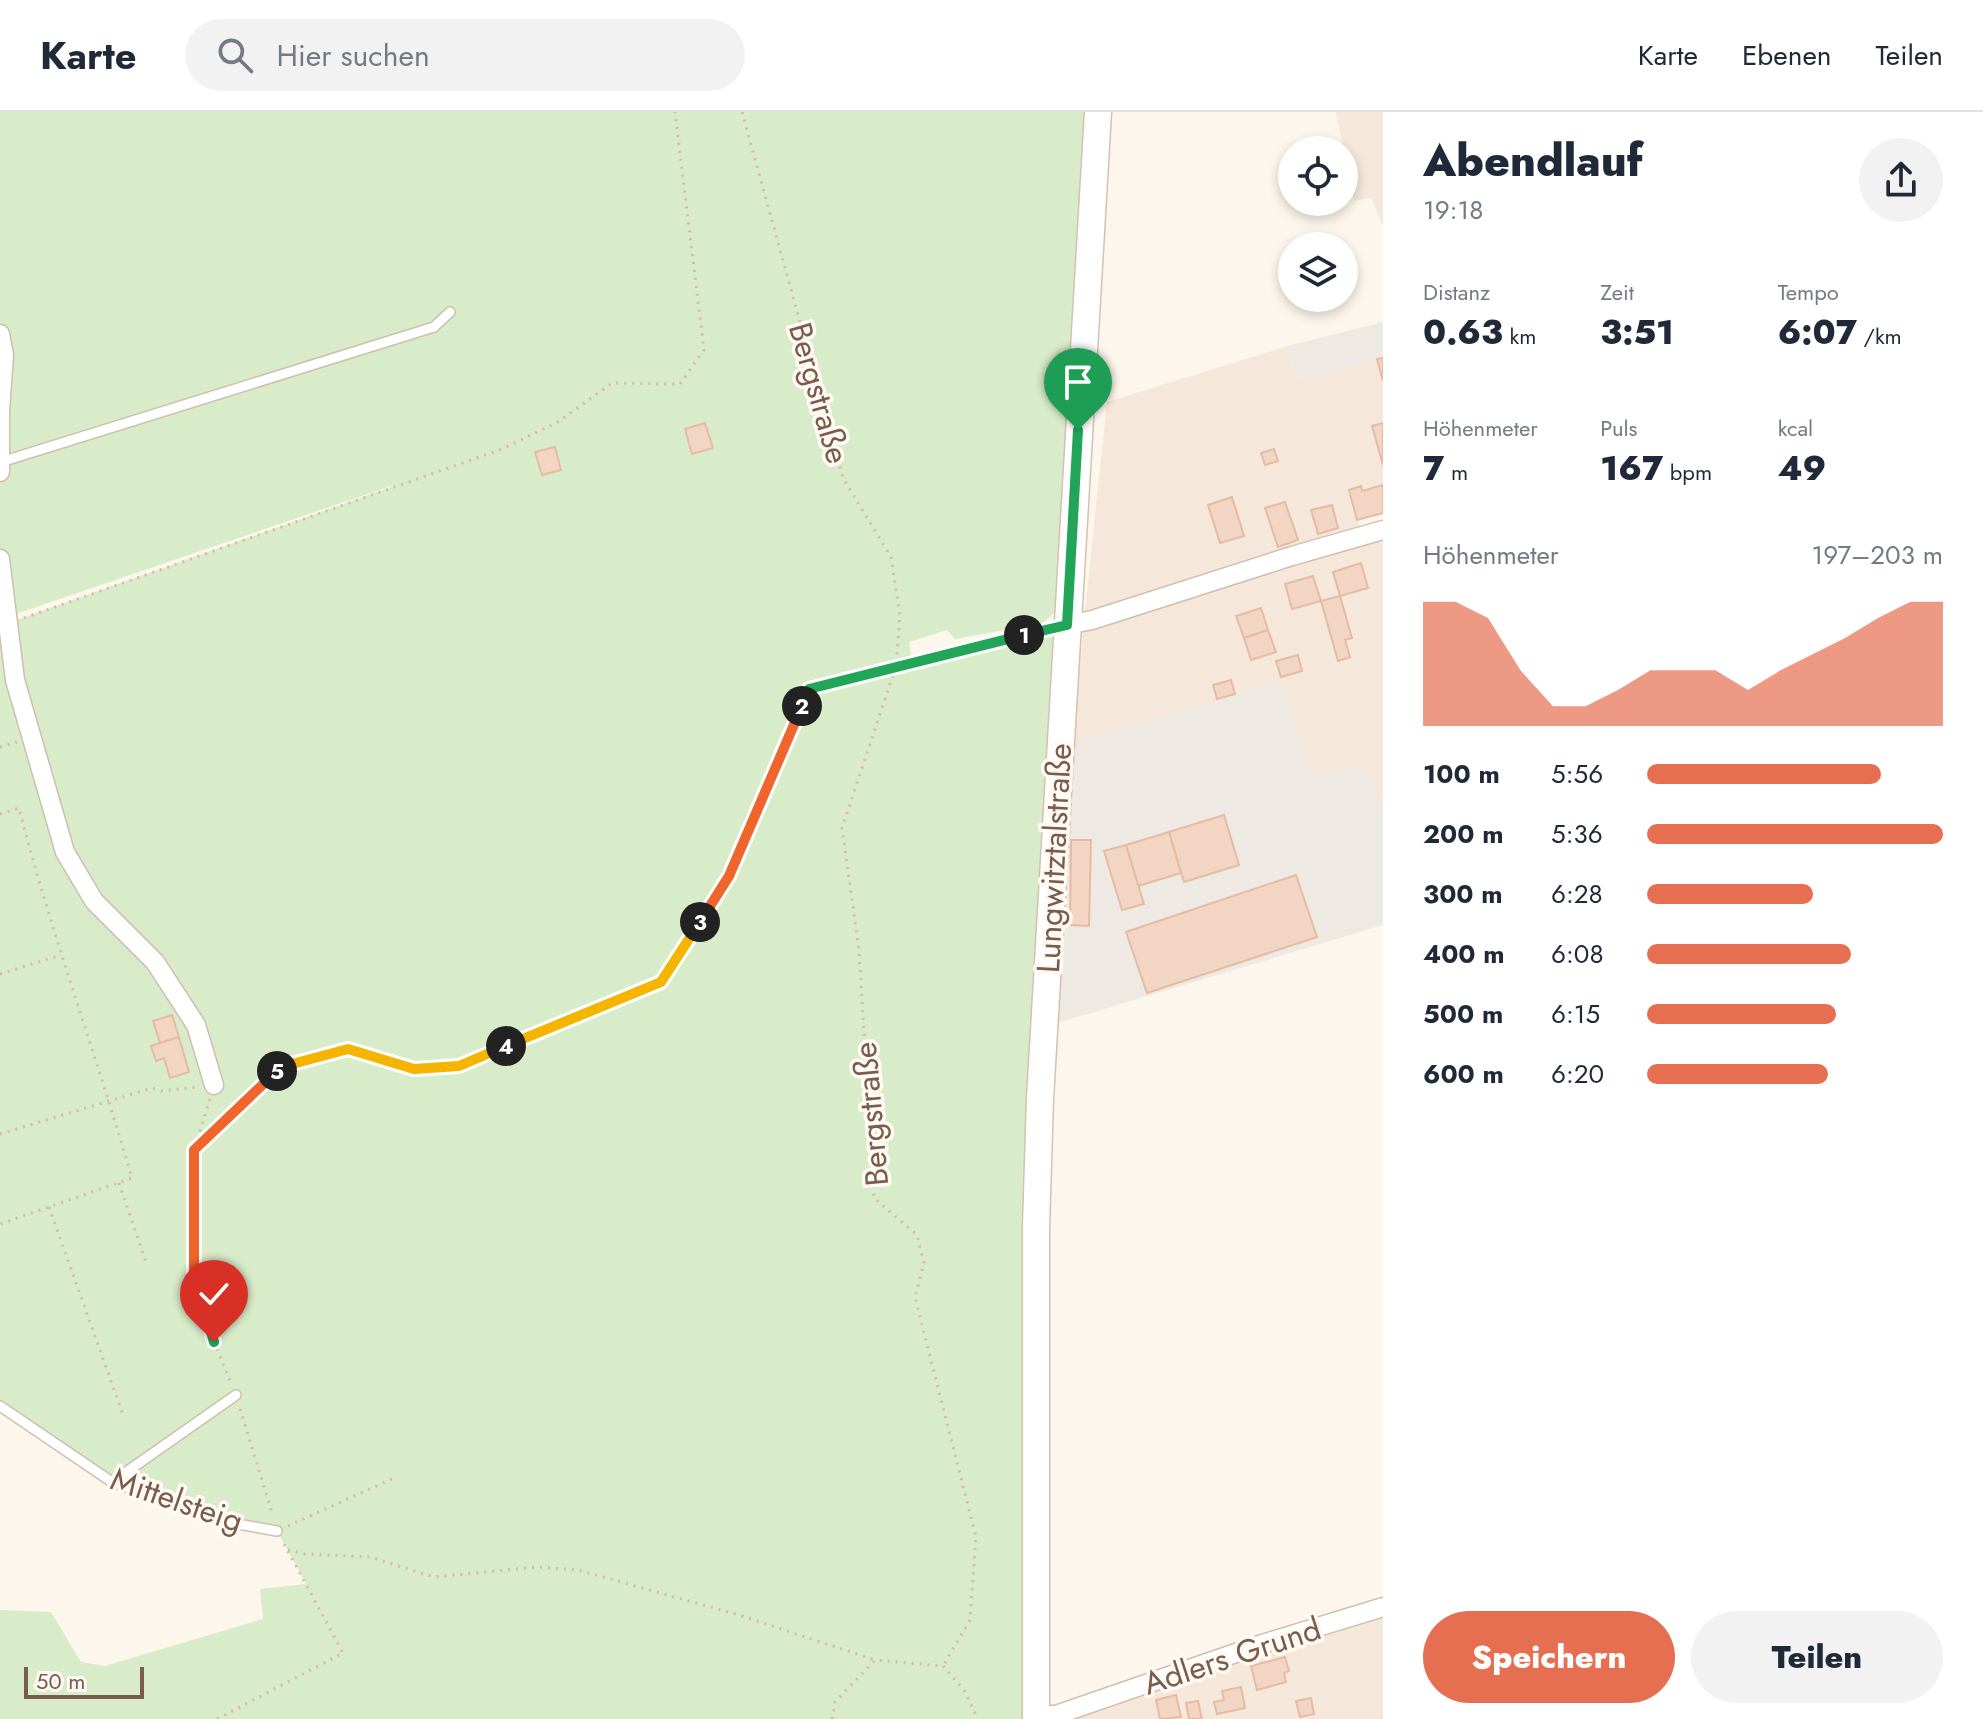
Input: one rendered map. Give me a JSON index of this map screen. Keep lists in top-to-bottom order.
{
  "streets": {
    "main road": ["Lungwitztalstraße"],
    "street": ["Adlers Grund"],
    "lane": ["Mittelsteig"],
    "path": ["Bergstraße"]
  },
  "crossings": [
    ["Lungwitztalstraße", "Adlers Grund"]
  ],
  "scale_bar": "50 m",
  "page": {
    "header": "Karte",
    "search": "Hier suchen",
    "nav": ["Karte", "Ebenen", "Teilen"],
    "heading": ["Abendlauf", "19:18"],
    "stats": [
      ["Distanz", "0.63 km"],
      ["Zeit", "3:51"],
      ["Tempo", "6:07 /km"],
      ["Höhenmeter", "7 m"],
      ["Puls", "167 bpm"],
      ["kcal", "49"]
    ],
    "chart": ["Höhenmeter", "197–203 m"],
    "pins": [
      "1",
      "2",
      "3",
      "4",
      "5"
    ],
    "list": [
      {
        "name": "100 m",
        "note": "5:56"
      },
      {
        "name": "200 m",
        "note": "5:36"
      },
      {
        "name": "300 m",
        "note": "6:28"
      },
      {
        "name": "400 m",
        "note": "6:08"
      },
      {
        "name": "500 m",
        "note": "6:15"
      },
      {
        "name": "600 m",
        "note": "6:20"
      }
    ],
    "buttons": ["Speichern", "Teilen"],
    "scale": "50 m"
  }
}
